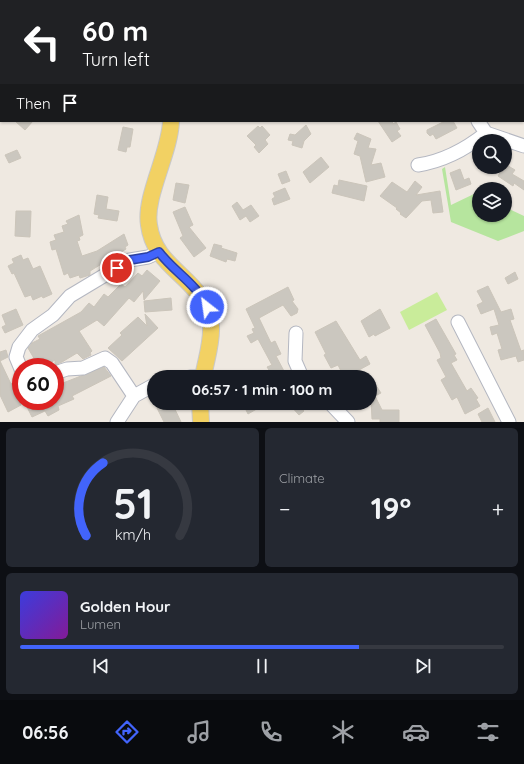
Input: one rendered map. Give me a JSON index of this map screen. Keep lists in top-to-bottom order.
{
  "page": {
    "turn": ["60 m", "Turn left"],
    "then": "Then",
    "limit": "60",
    "trip": "06:57 · 1 min · 100 m",
    "tile": "Climate",
    "heat": ["−", "19°", "+"],
    "song": ["Golden Hour", "Lumen"],
    "tabs": "06:56",
    "gauge": ["51", "km/h"]
  }
}
